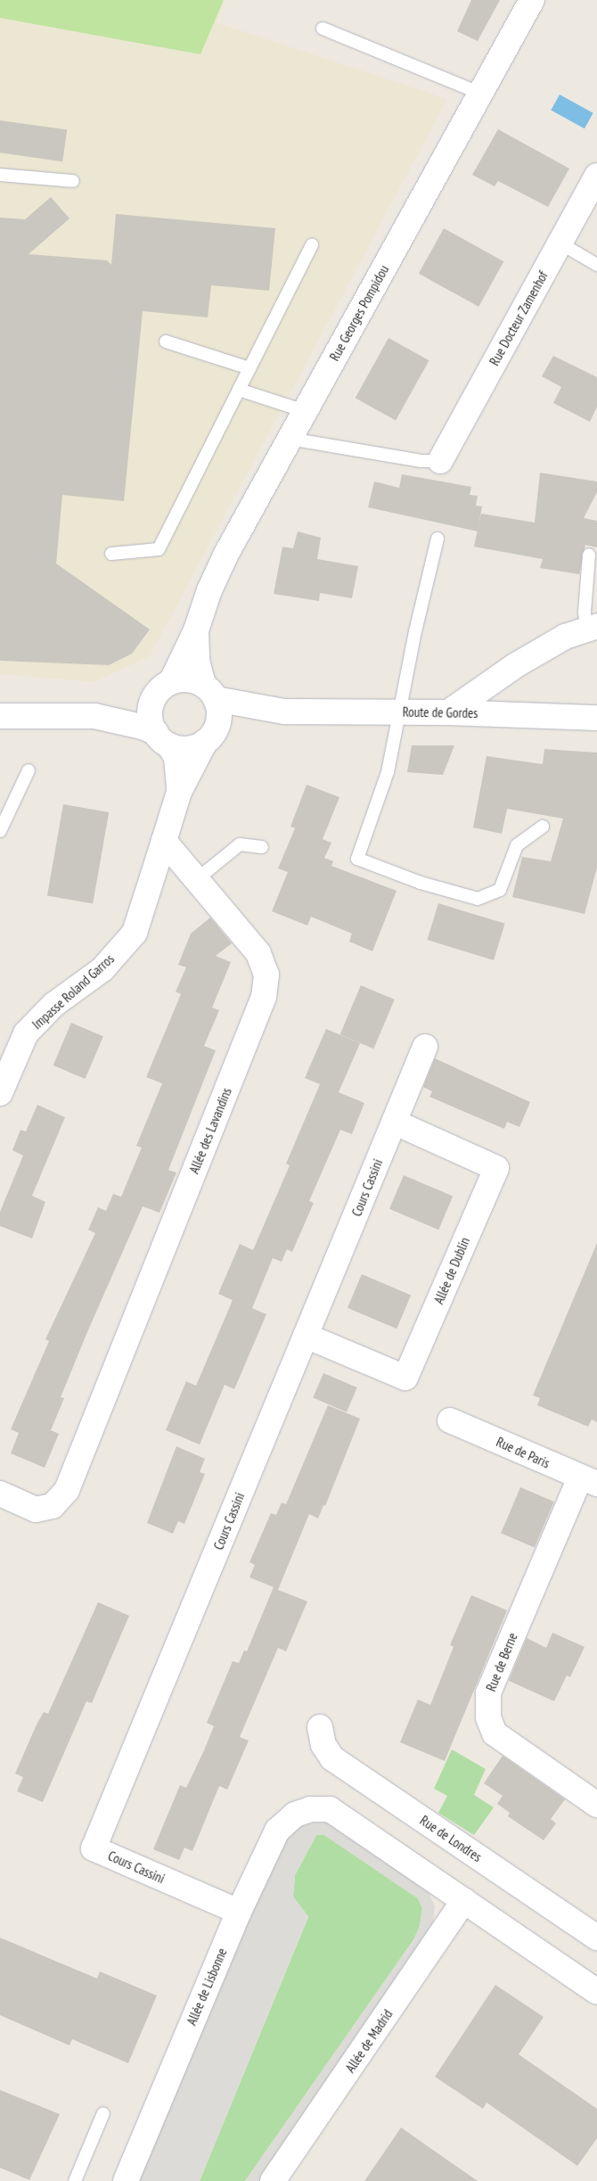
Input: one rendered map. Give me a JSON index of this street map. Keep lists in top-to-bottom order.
{
  "streets": {
    "street": [
      "Rue Georges Pompidou",
      "Rue Docteur Zamenhof",
      "Route de Gordes",
      "Impasse Roland Garros",
      "Allée des Lavandins",
      "Cours Cassini",
      "Allée de Dublin",
      "Rue de Paris",
      "Rue de Berne",
      "Rue de Londres",
      "Allée de Lisbonne",
      "Allée de Madrid"
    ]
  },
  "crossings": [
    ["Rue Georges Pompidou", "Route de Gordes"],
    ["Impasse Roland Garros", "Allée des Lavandins"],
    ["Cours Cassini", "Allée de Dublin"],
    ["Cours Cassini", "Allée de Lisbonne"],
    ["Rue de Paris", "Rue de Berne"],
    ["Allée de Lisbonne", "Allée de Madrid"]
  ]
}
